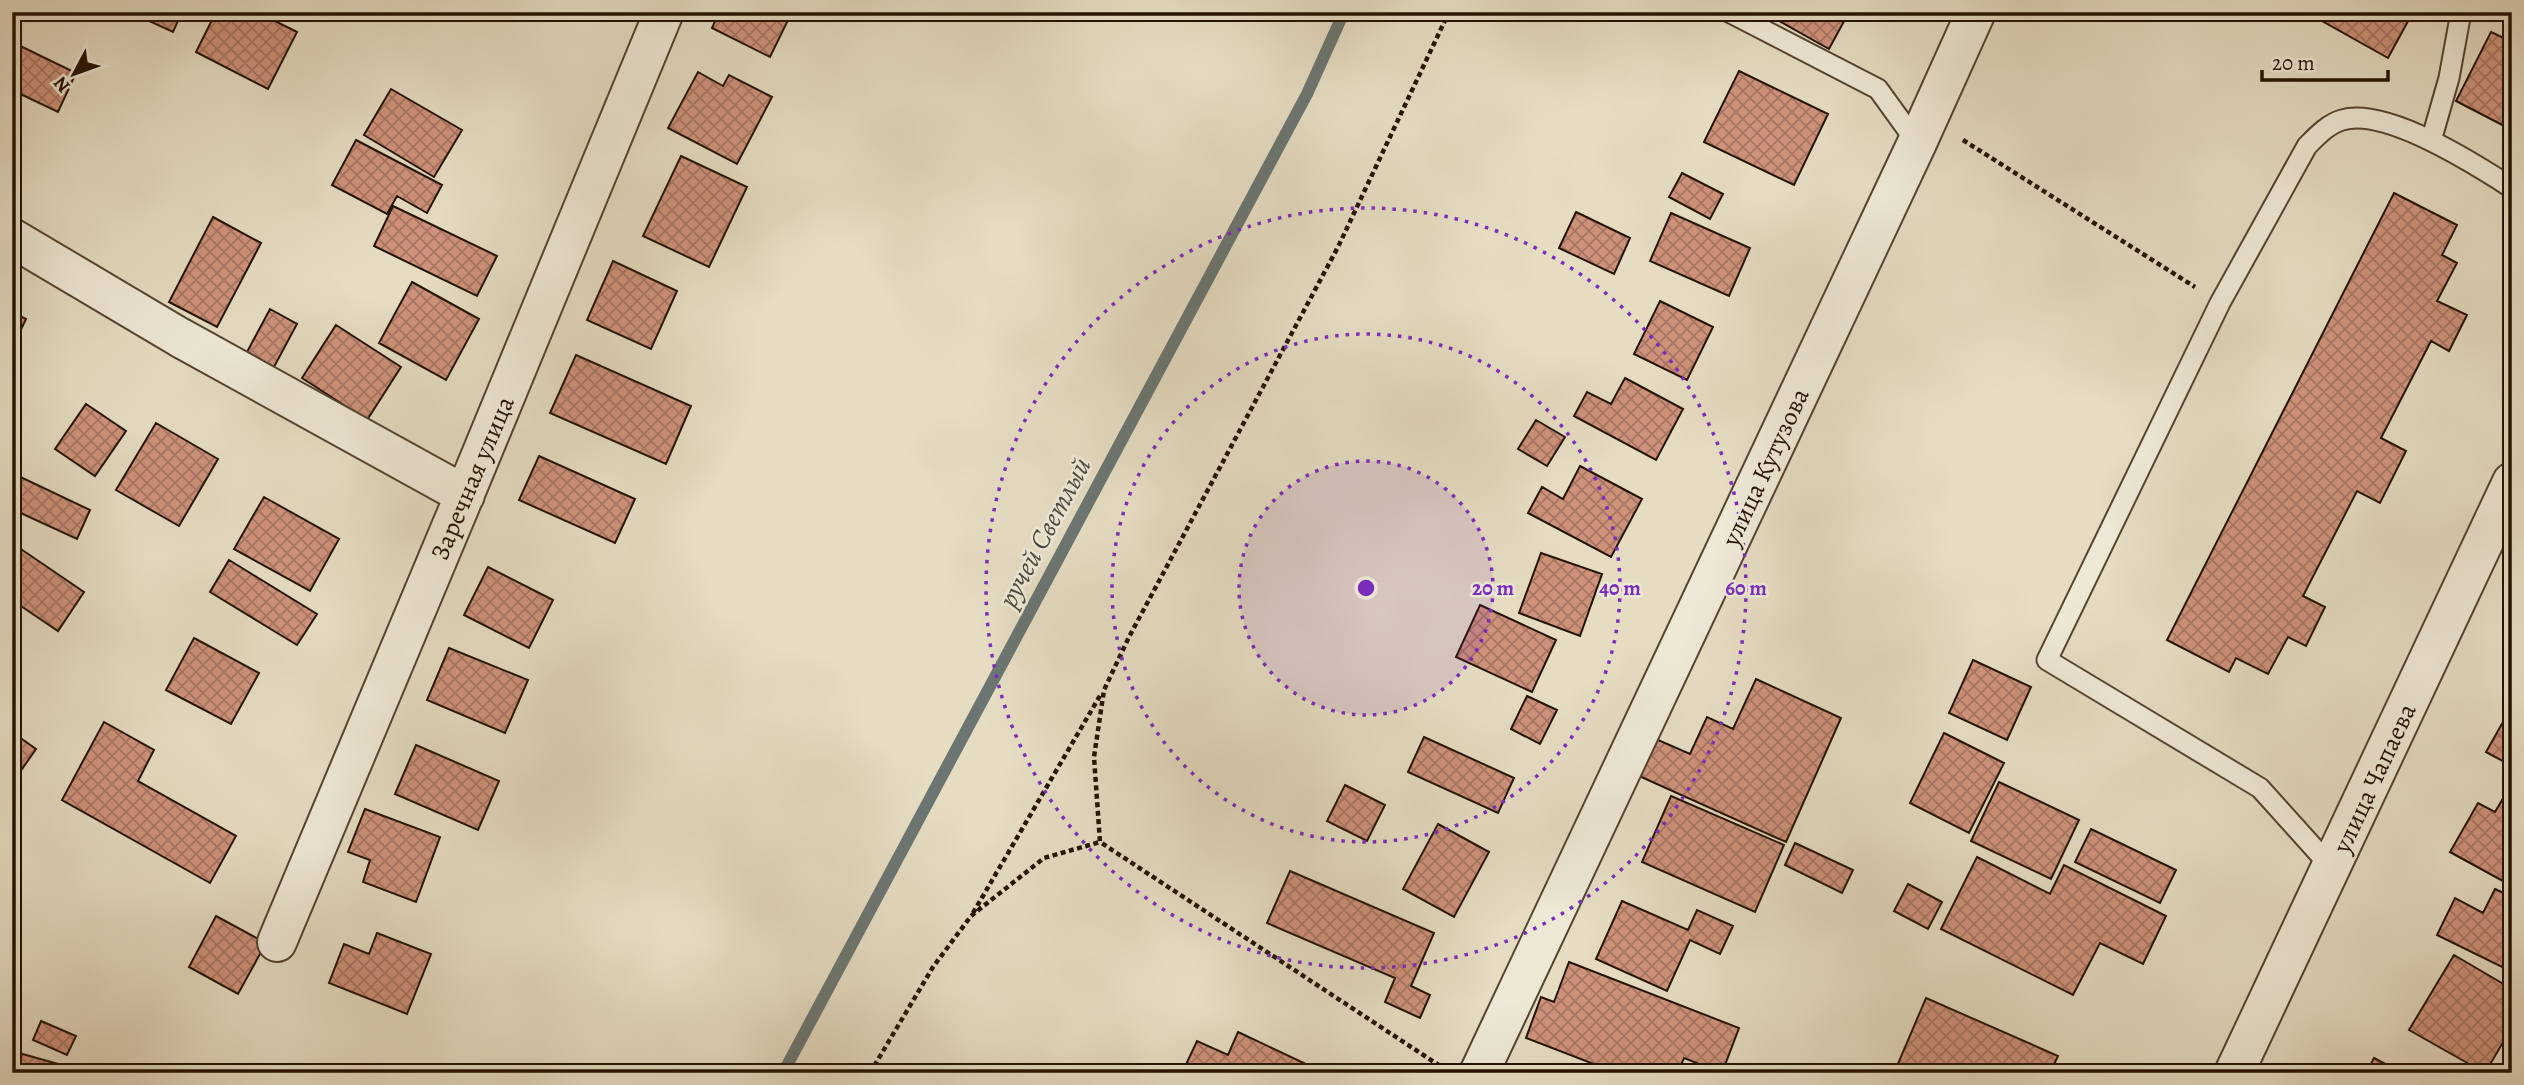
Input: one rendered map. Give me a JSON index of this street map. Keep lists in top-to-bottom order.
{
  "streets": {
    "street": ["улица Кутузова", "Заречная улица", "улица Чапаева"]
  },
  "water": ["ручей Светлый"],
  "scale_bar": "20 m",
  "north": "bottom left",
  "rings": ["20 m", "40 m", "60 m"]
}
